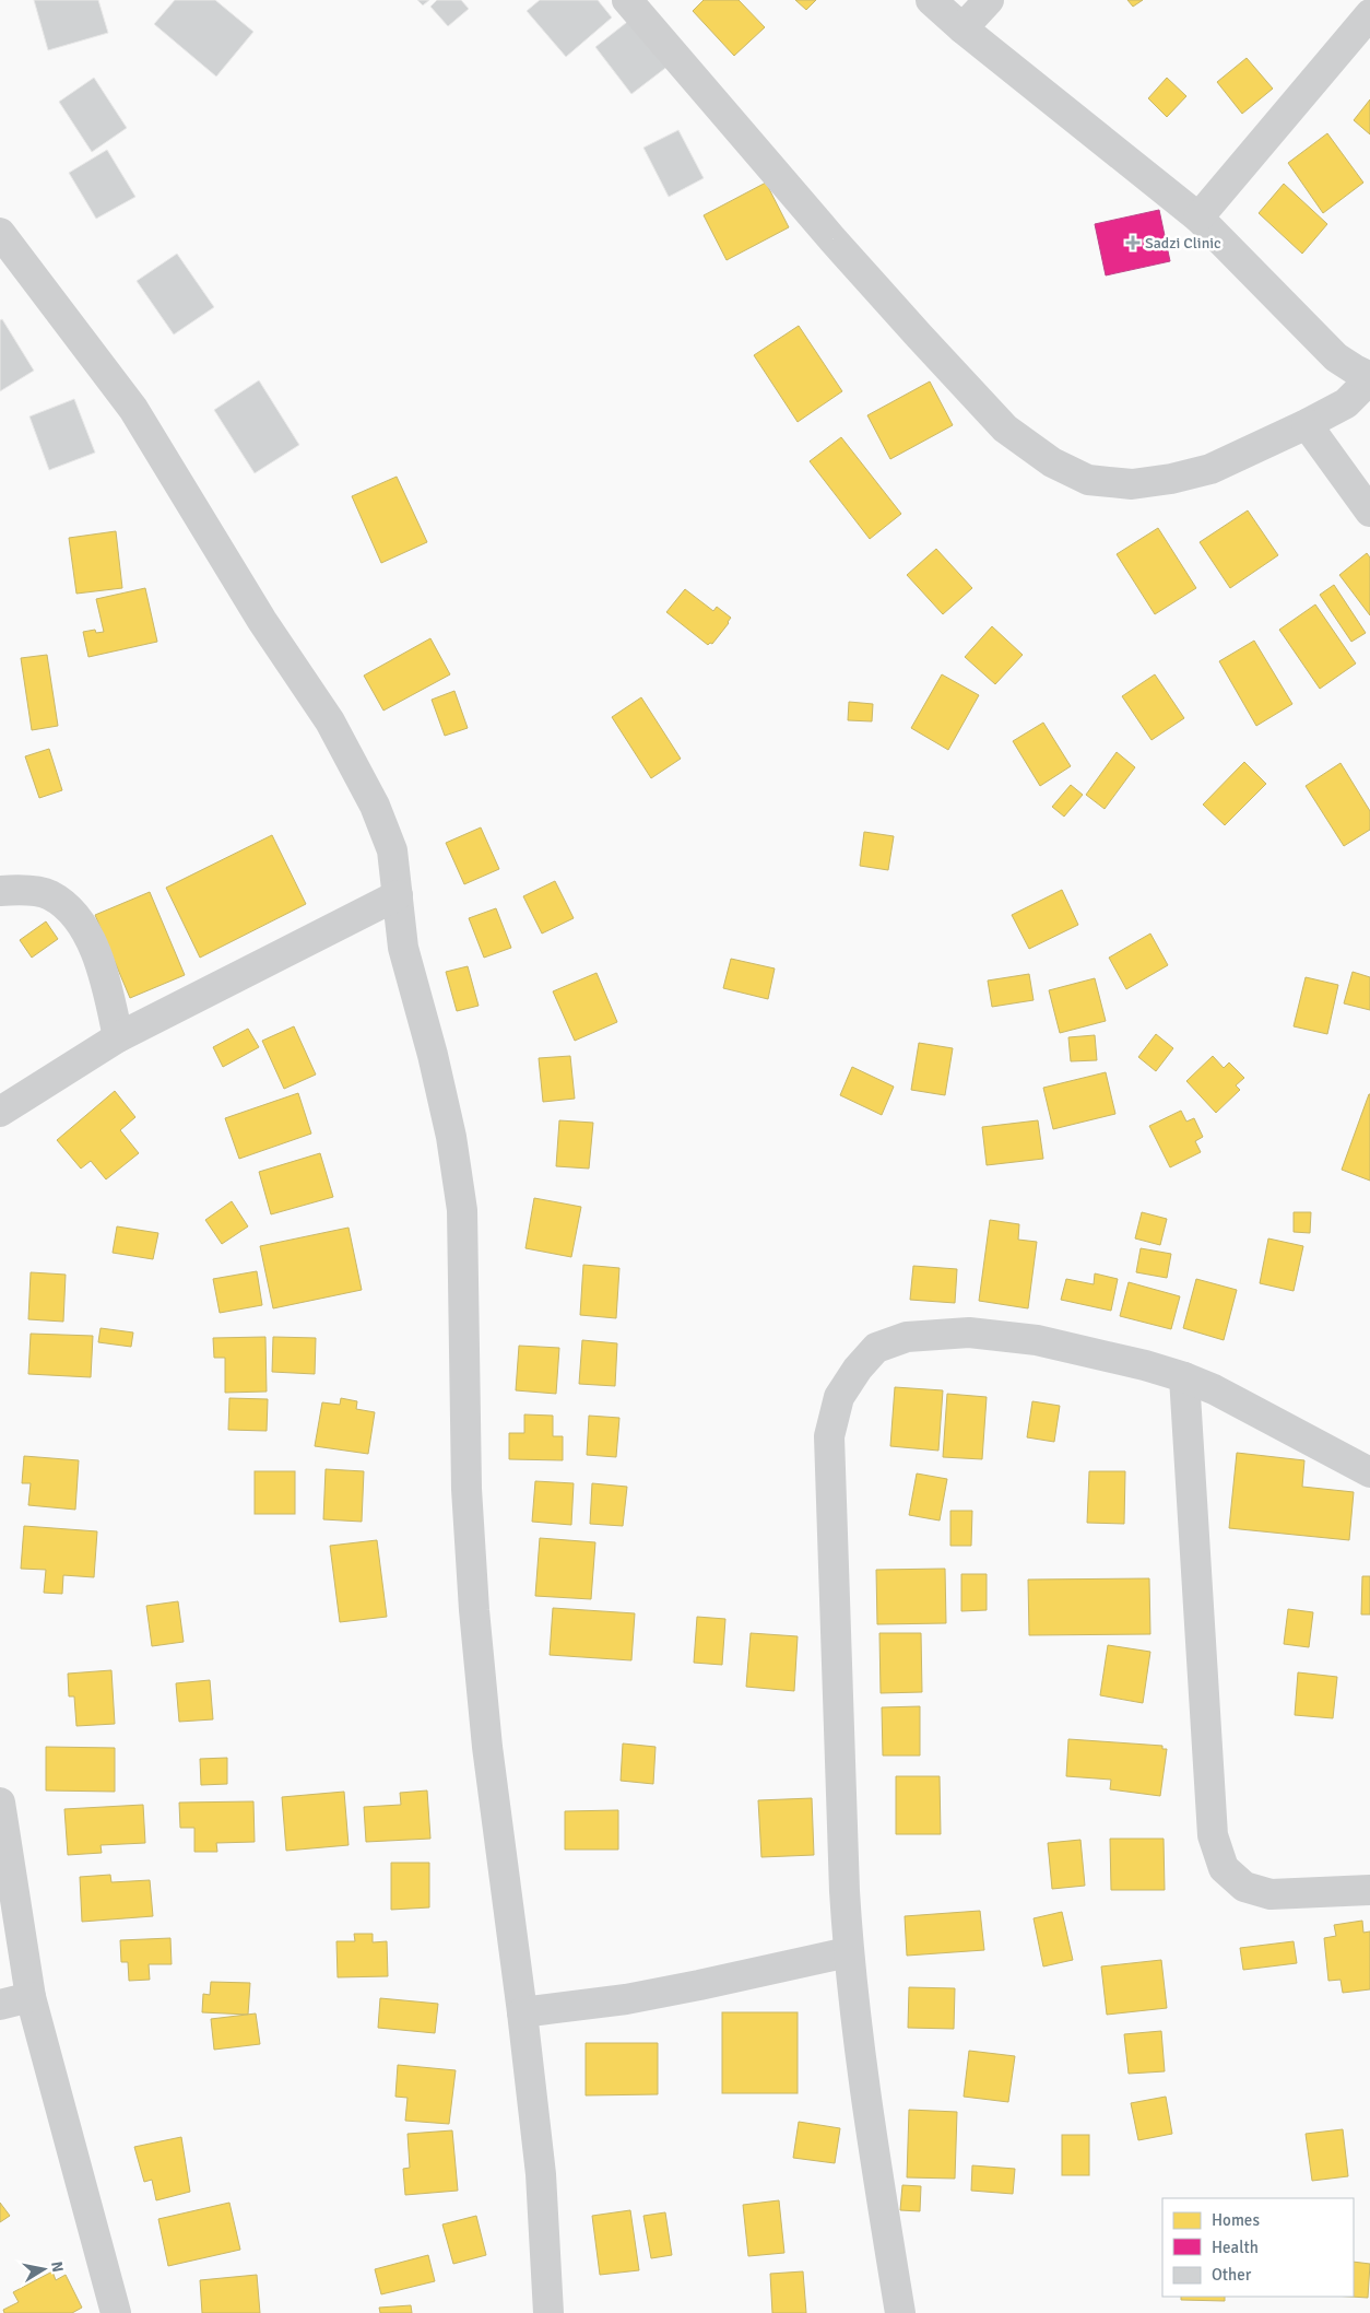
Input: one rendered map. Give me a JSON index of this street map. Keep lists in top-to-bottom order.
{
  "places": {
    "health": ["Sadzi Clinic"]
  },
  "legend": ["Homes", "Health", "Other"],
  "north": "right"
}
